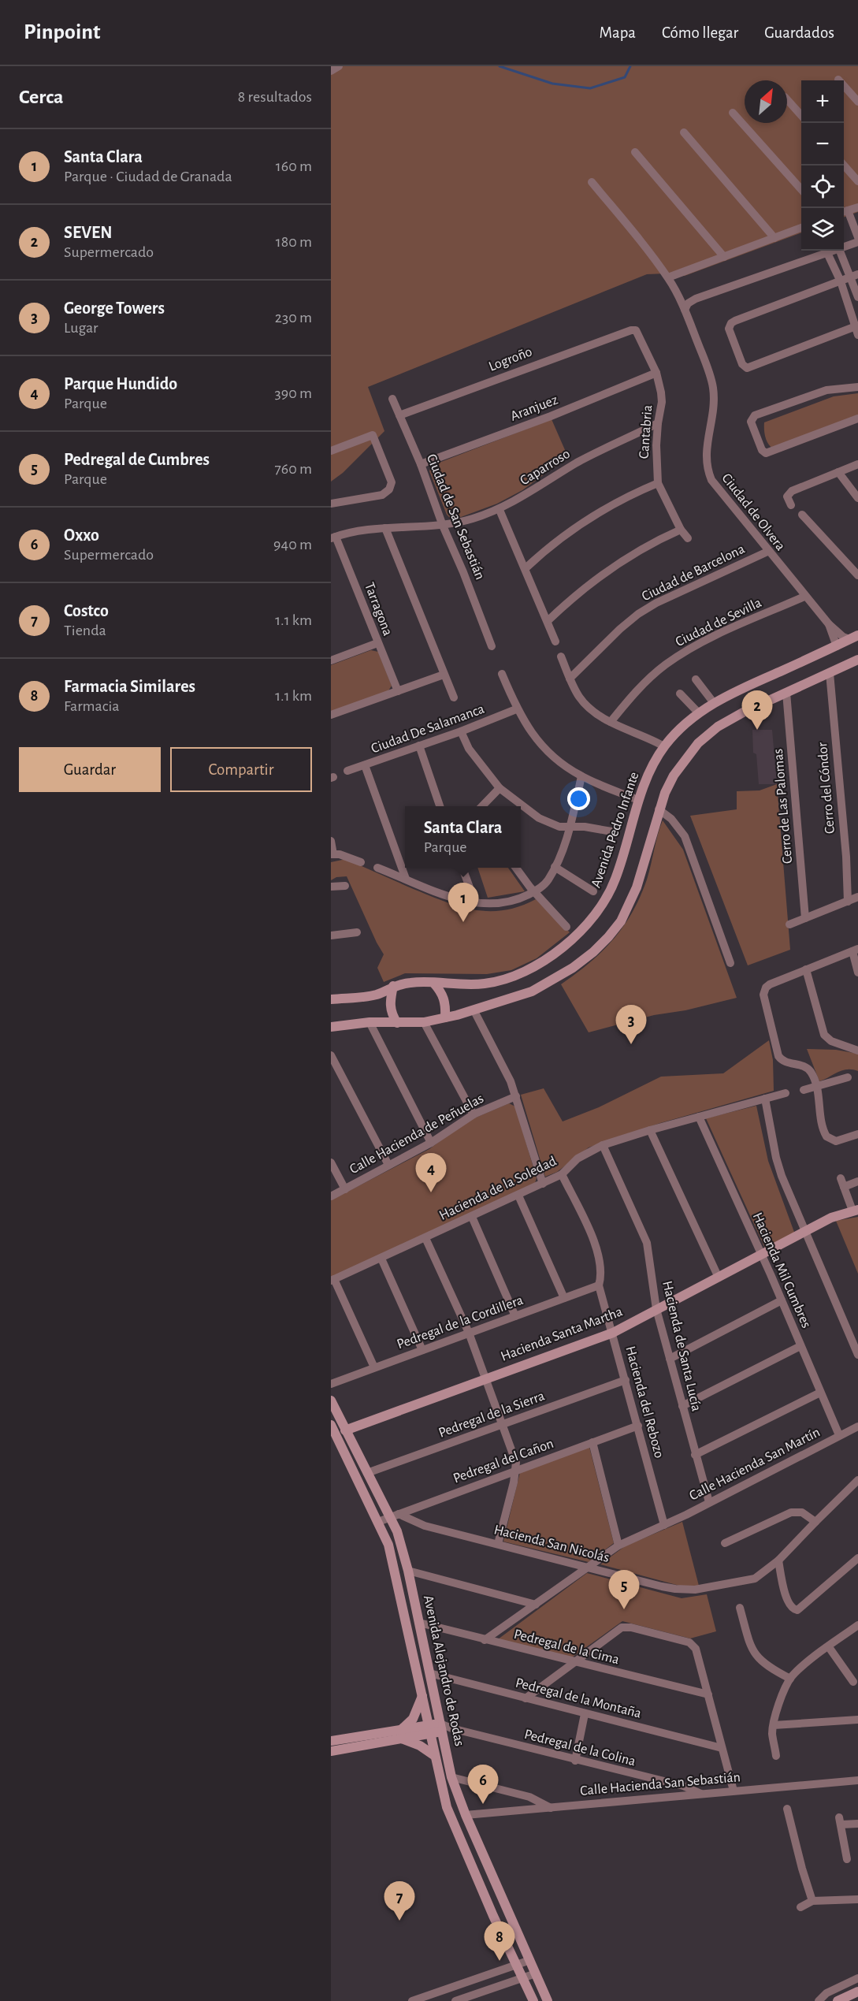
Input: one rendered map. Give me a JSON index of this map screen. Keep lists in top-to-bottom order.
{
  "streets": {
    "street": [
      "Logroño",
      "Aranjuez",
      "Cantabria",
      "Caparroso",
      "Ciudad de Olvera",
      "Ciudad de San Sebastián",
      "Ciudad de Barcelona",
      "Tarragona",
      "Ciudad de Sevilla",
      "Ciudad De Salamanca",
      "Cerro del Cóndor",
      "Cerro de Las Palomas",
      "Avenida Pedro Infante",
      "Calle Hacienda de Peñuelas",
      "Hacienda de la Soledad",
      "Hacienda Mil Cumbres",
      "Pedregal de la Cordillera",
      "Hacienda Santa Martha",
      "Hacienda de Santa Lucía",
      "Hacienda del Rebozo",
      "Pedregal de la Sierra",
      "Pedregal del Cañon",
      "Calle Hacienda San Martín",
      "Hacienda San Nicolás",
      "Pedregal de la Cima",
      "Avenida Alejandro de Rodas",
      "Pedregal de la Montaña",
      "Pedregal de la Colina",
      "Calle Hacienda San Sebastián"
    ]
  },
  "crossings": [
    ["Logroño", "Cantabria"],
    ["Logroño", "Ciudad de San Sebastián"],
    ["Aranjuez", "Cantabria"],
    ["Aranjuez", "Ciudad de San Sebastián"],
    ["Cantabria", "Caparroso"],
    ["Caparroso", "Ciudad de San Sebastián"],
    ["Caparroso", "Tarragona"],
    ["Ciudad de Olvera", "Ciudad de Barcelona"],
    ["Ciudad de Olvera", "Ciudad de Sevilla"],
    ["Ciudad de Olvera", "Avenida Pedro Infante"],
    ["Hacienda de la Soledad", "Hacienda Mil Cumbres"],
    ["Hacienda de la Soledad", "Hacienda de Santa Lucía"],
    ["Hacienda de la Soledad", "Hacienda del Rebozo"],
    ["Hacienda Mil Cumbres", "Hacienda Santa Martha"],
    ["Hacienda Mil Cumbres", "Calle Hacienda San Martín"],
    ["Pedregal de la Cordillera", "Hacienda del Rebozo"],
    ["Hacienda Santa Martha", "Hacienda de Santa Lucía"],
    ["Hacienda Santa Martha", "Hacienda del Rebozo"],
    ["Hacienda Santa Martha", "Avenida Alejandro de Rodas"],
    ["Hacienda de Santa Lucía", "Calle Hacienda San Martín"],
    ["Hacienda del Rebozo", "Pedregal de la Sierra"],
    ["Hacienda del Rebozo", "Pedregal del Cañon"],
    ["Hacienda del Rebozo", "Calle Hacienda San Martín"],
    ["Pedregal de la Sierra", "Avenida Alejandro de Rodas"],
    ["Pedregal del Cañon", "Hacienda San Nicolás"],
    ["Pedregal del Cañon", "Avenida Alejandro de Rodas"],
    ["Calle Hacienda San Martín", "Hacienda San Nicolás"],
    ["Calle Hacienda San Martín", "Pedregal de la Cima"],
    ["Hacienda San Nicolás", "Avenida Alejandro de Rodas"],
    ["Pedregal de la Cima", "Avenida Alejandro de Rodas"],
    ["Avenida Alejandro de Rodas", "Pedregal de la Montaña"],
    ["Avenida Alejandro de Rodas", "Pedregal de la Colina"],
    ["Avenida Alejandro de Rodas", "Calle Hacienda San Sebastián"],
    ["Pedregal de la Colina", "Calle Hacienda San Sebastián"]
  ],
  "north": "top right",
  "page": {
    "header": "Pinpoint",
    "nav": ["Mapa", "Cómo llegar", "Guardados"],
    "heading": ["Cerca", "8 resultados"],
    "map_buttons": ["+", "−"],
    "list": [
      {
        "mark": "1",
        "name": "Santa Clara",
        "note": "Parque · Ciudad de Granada",
        "value": "160 m"
      },
      {
        "mark": "2",
        "name": "SEVEN",
        "note": "Supermercado",
        "value": "180 m"
      },
      {
        "mark": "3",
        "name": "George Towers",
        "note": "Lugar",
        "value": "230 m"
      },
      {
        "mark": "4",
        "name": "Parque Hundido",
        "note": "Parque",
        "value": "390 m"
      },
      {
        "mark": "5",
        "name": "Pedregal de Cumbres",
        "note": "Parque",
        "value": "760 m"
      },
      {
        "mark": "6",
        "name": "Oxxo",
        "note": "Supermercado",
        "value": "940 m"
      },
      {
        "mark": "7",
        "name": "Costco",
        "note": "Tienda",
        "value": "1.1 km"
      },
      {
        "mark": "8",
        "name": "Farmacia Similares",
        "note": "Farmacia",
        "value": "1.1 km"
      }
    ],
    "pins": [
      "2",
      "1",
      "3",
      "4",
      "5",
      "6",
      "7",
      "8"
    ],
    "buttons": ["Guardar", "Compartir"],
    "popup": ["Santa Clara", "Parque"]
  }
}
